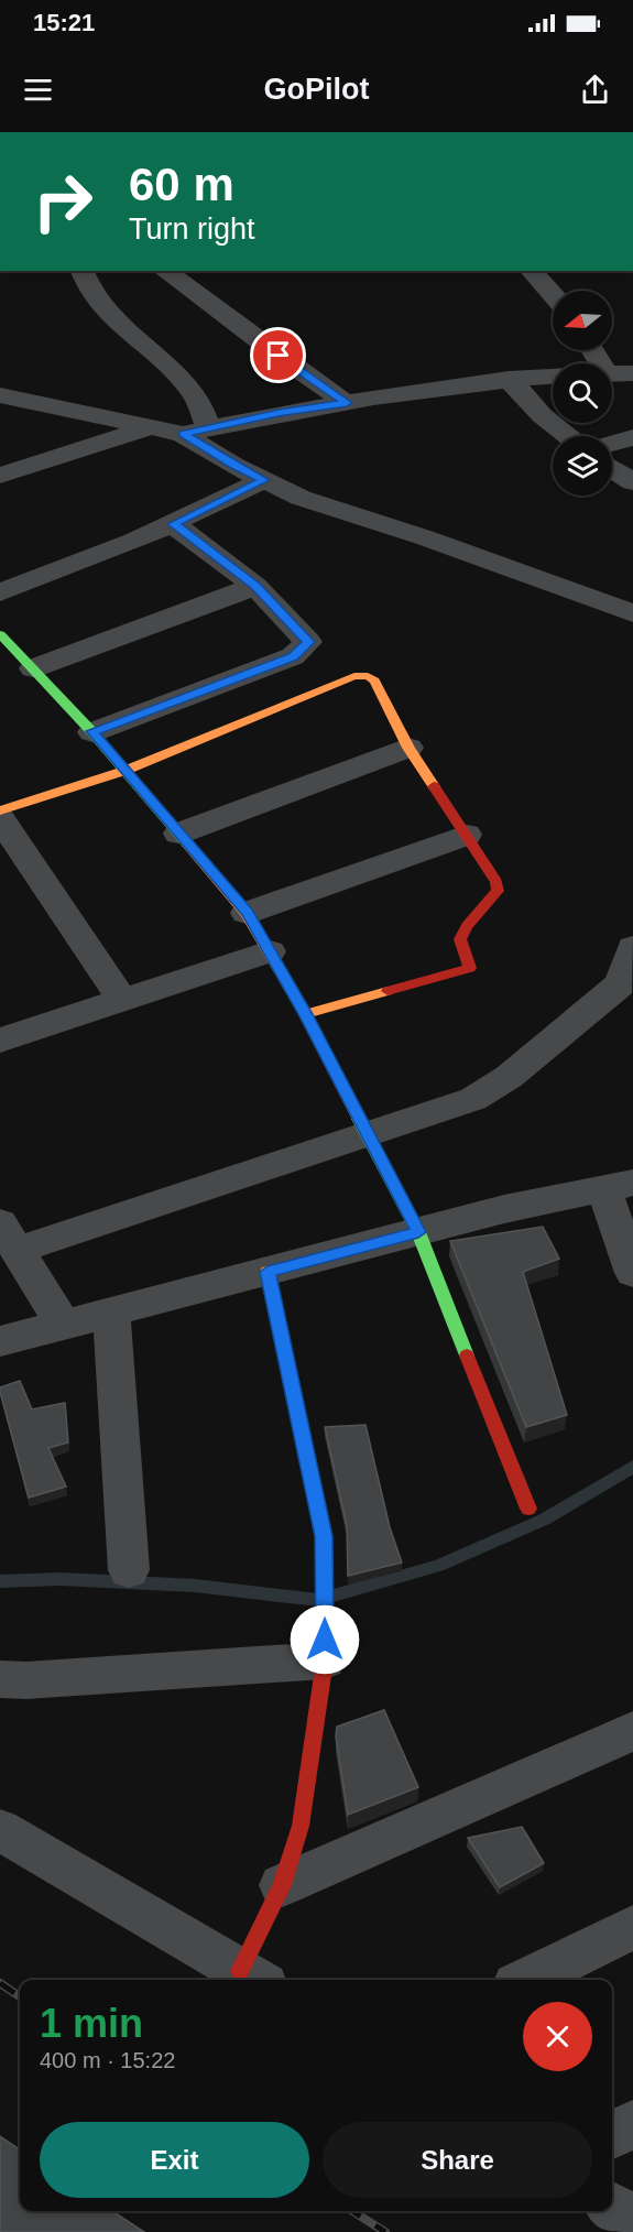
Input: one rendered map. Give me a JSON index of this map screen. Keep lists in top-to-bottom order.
{
  "north": "left",
  "page": {
    "status": "15:21",
    "header": "GoPilot",
    "turn": ["60 m", "Turn right"],
    "heading": ["1 min", "400 m · 15:22"],
    "buttons": ["Exit", "Share"]
  }
}
